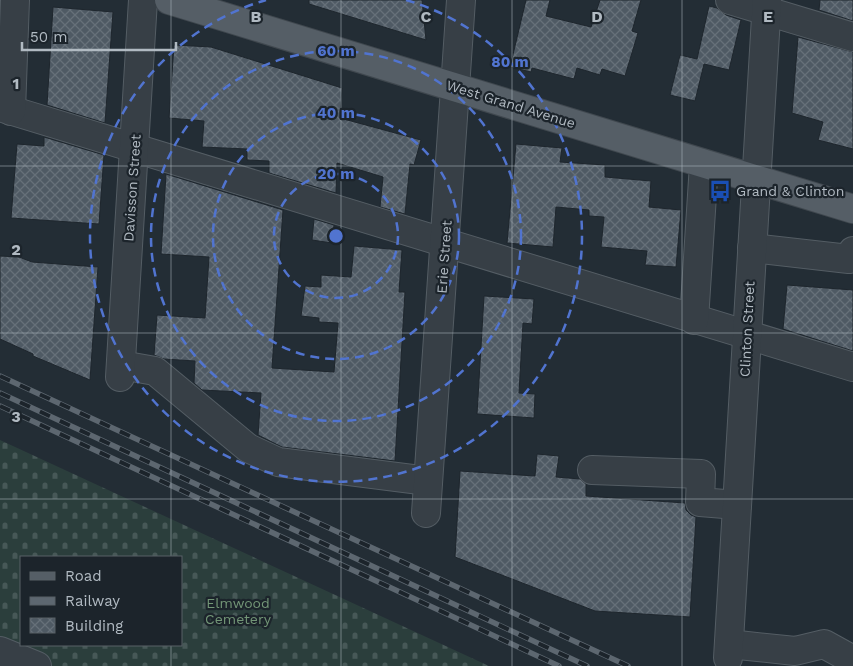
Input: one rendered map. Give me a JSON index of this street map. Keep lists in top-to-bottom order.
{
  "streets": {
    "main road": ["West Grand Avenue"],
    "street": ["Davisson Street", "Erie Street", "Clinton Street"]
  },
  "crossings": [
    ["West Grand Avenue", "Erie Street"],
    ["West Grand Avenue", "Clinton Street"],
    ["Davisson Street", "Erie Street"]
  ],
  "parks": ["Elmwood Cemetery"],
  "places": {
    "bus stop": ["Grand & Clinton"]
  },
  "legend": ["Road", "Railway", "Building"],
  "scale_bar": "50 m",
  "grid": {
    "columns": [
      "B",
      "C",
      "D",
      "E"
    ],
    "rows": ["1", "2", "3"]
  },
  "rings": [
    "60 m",
    "80 m",
    "40 m",
    "20 m"
  ]
}
